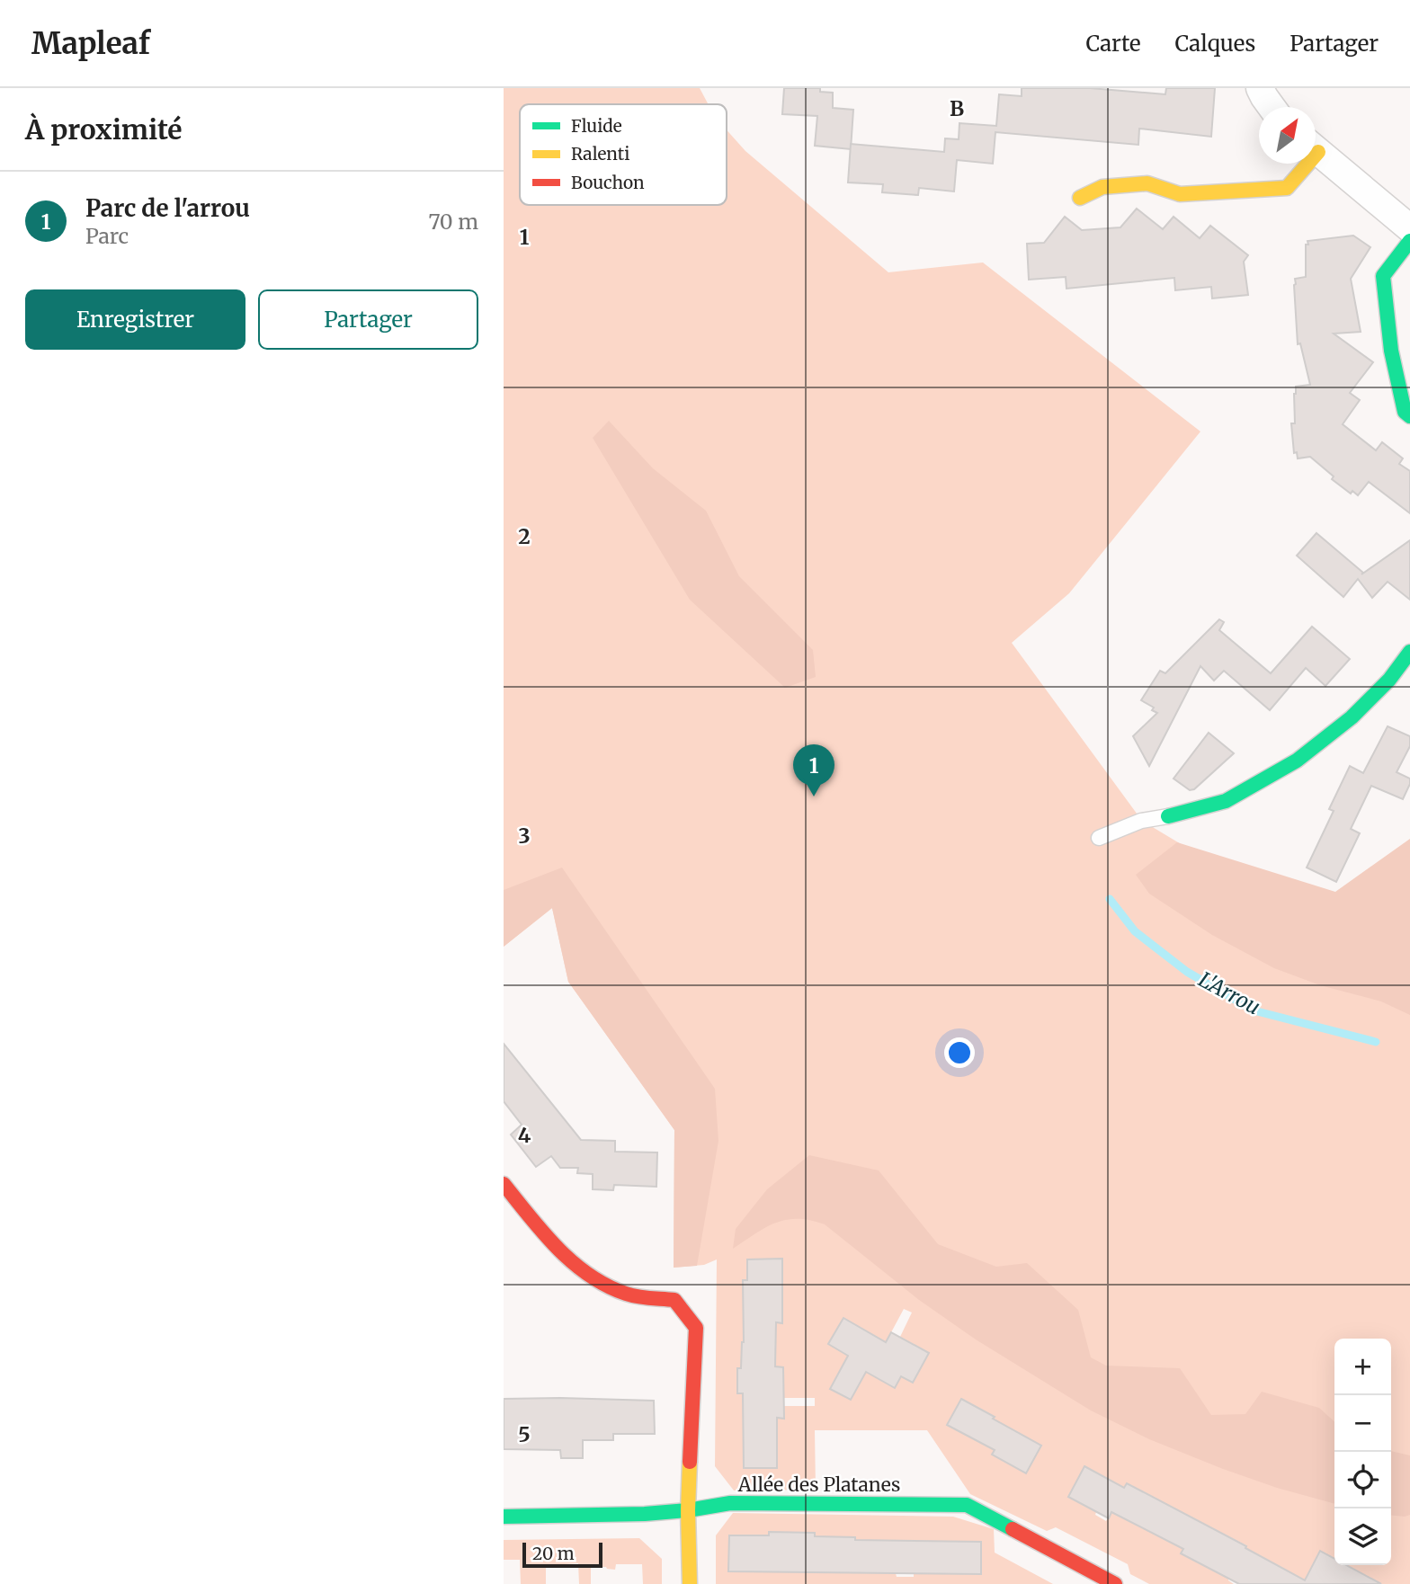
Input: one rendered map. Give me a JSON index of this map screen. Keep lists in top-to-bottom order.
{
  "streets": {
    "street": ["Allée des Platanes"]
  },
  "water": ["L'Arrou"],
  "legend": ["Fluide", "Ralenti", "Bouchon"],
  "scale_bar": "20 m",
  "north": "top right",
  "page": {
    "header": "Mapleaf",
    "nav": ["Carte", "Calques", "Partager"],
    "heading": "À proximité",
    "list": [
      {
        "mark": "1",
        "name": "Parc de l'arrou",
        "note": "Parc",
        "value": "70 m"
      }
    ],
    "buttons": ["Enregistrer", "Partager"],
    "pins": "1",
    "map_buttons": ["+", "−"],
    "scale": "20 m"
  },
  "grid": {
    "columns": ["B"],
    "rows": [
      "1",
      "2",
      "3",
      "4",
      "5"
    ]
  }
}
